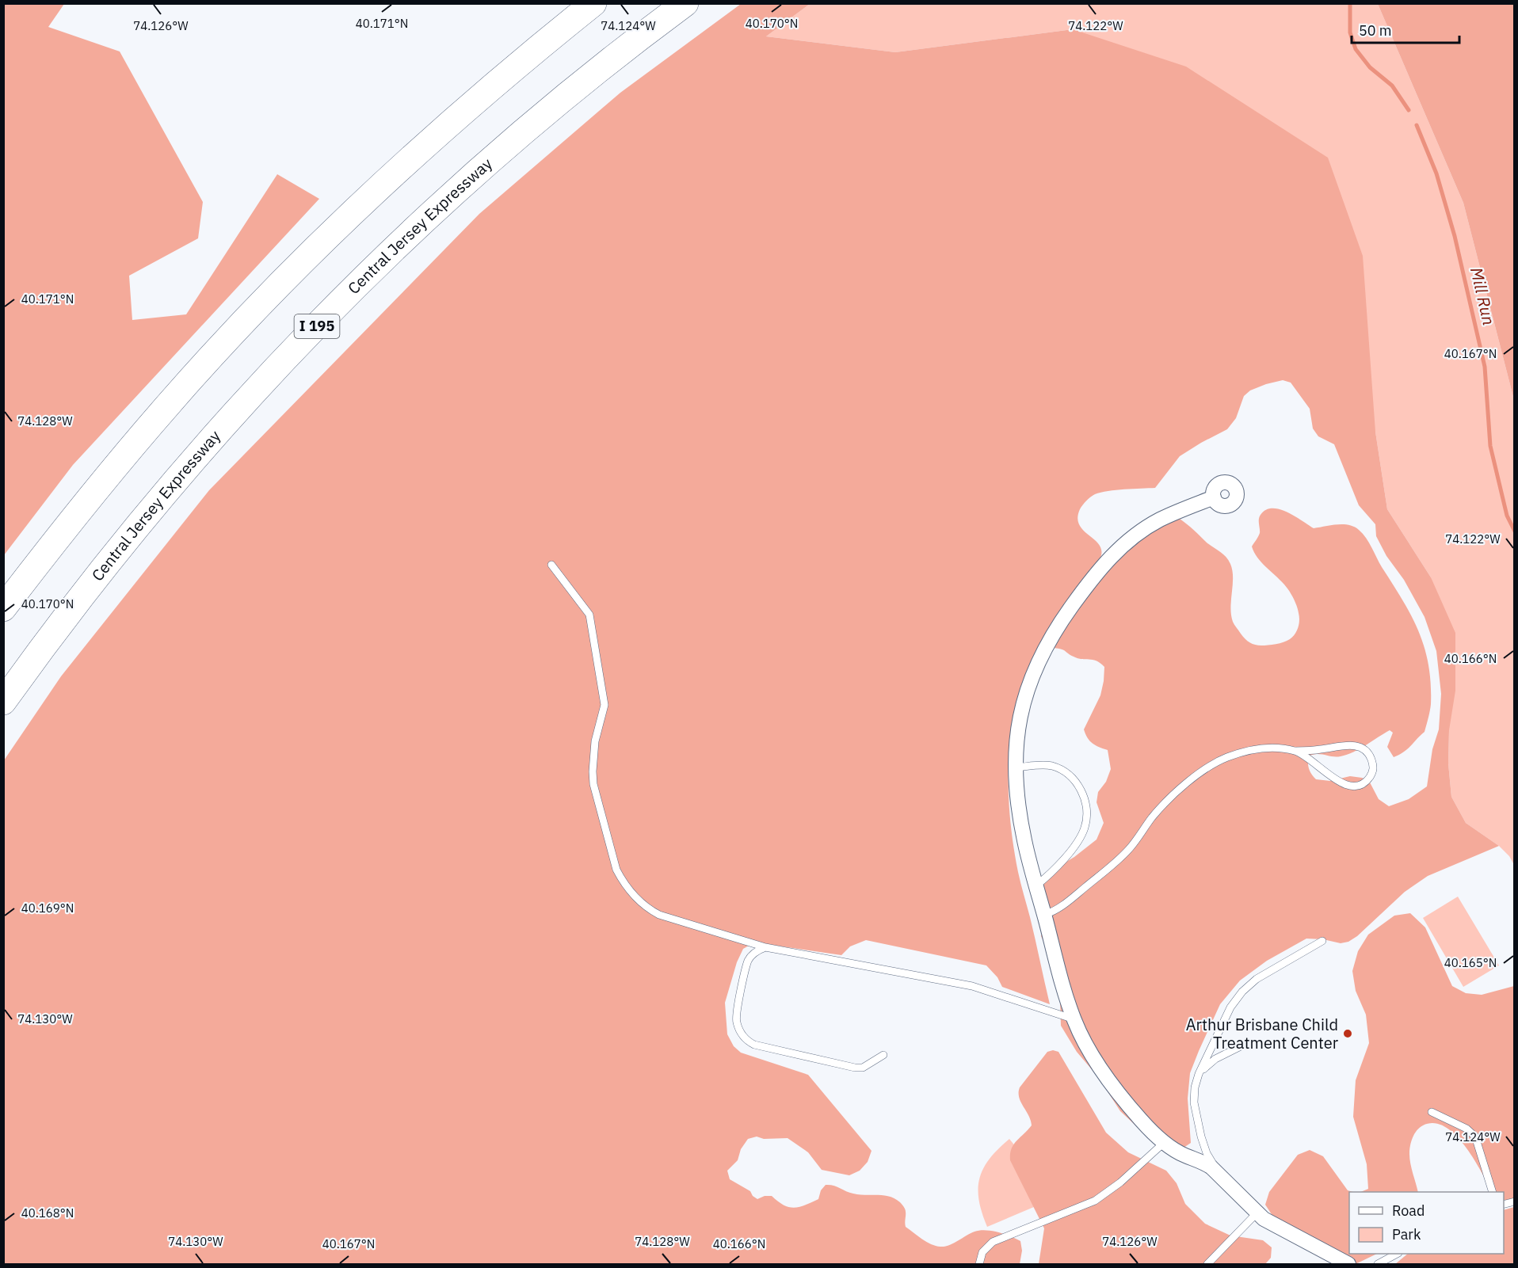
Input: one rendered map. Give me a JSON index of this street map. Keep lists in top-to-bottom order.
{
  "streets": {
    "highway": ["Central Jersey Expressway", "I 195"]
  },
  "water": ["Mill Run"],
  "places": ["Arthur Brisbane Child Treatment Center"],
  "legend": ["Road", "Park"],
  "scale_bar": "50 m",
  "coordinates": [
    "40.171°N",
    "40.170°N",
    "74.126°W",
    "74.124°W",
    "74.122°W",
    "40.167°N",
    "74.128°W",
    "40.166°N",
    "40.169°N",
    "40.165°N",
    "74.130°W",
    "40.168°N"
  ]
}
